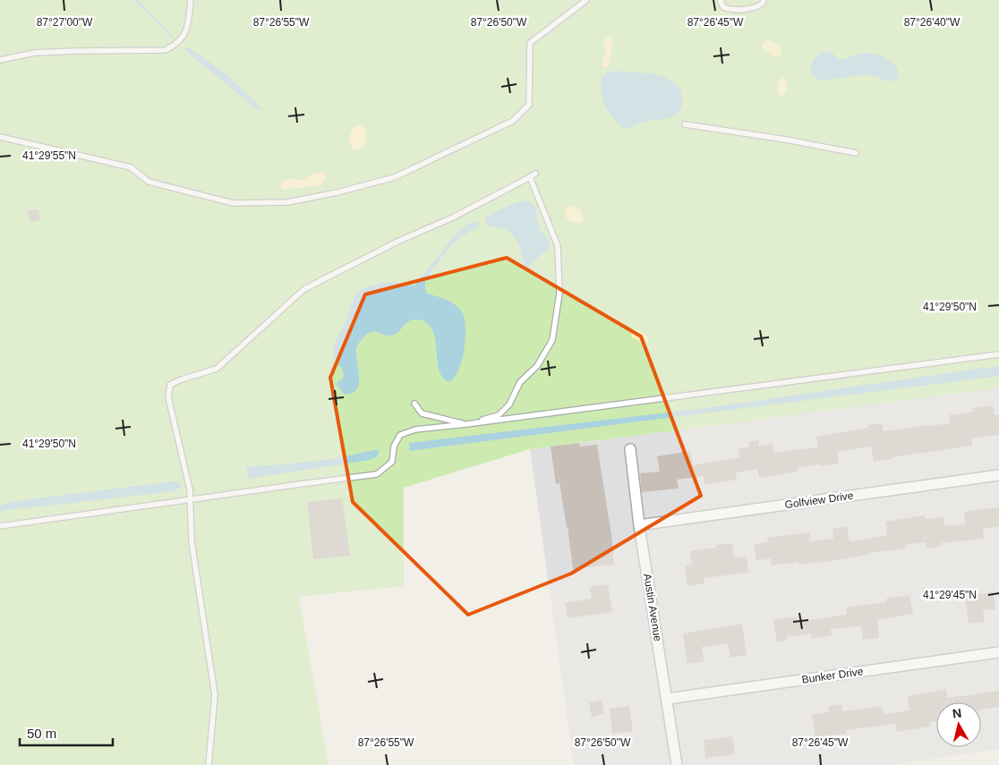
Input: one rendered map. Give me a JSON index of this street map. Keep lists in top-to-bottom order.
{
  "streets": {
    "street": ["Golfview Drive", "Austin Avenue", "Bunker Drive"]
  },
  "crossings": [
    ["Golfview Drive", "Austin Avenue"],
    ["Austin Avenue", "Bunker Drive"]
  ],
  "scale_bar": "50 m",
  "north": "top",
  "coordinates": [
    "87°27'00\"W",
    "87°26'55\"W",
    "87°26'50\"W",
    "87°26'45\"W",
    "87°26'40\"W",
    "41°29'55\"N",
    "41°29'50\"N",
    "41°29'45\"N"
  ]
}
